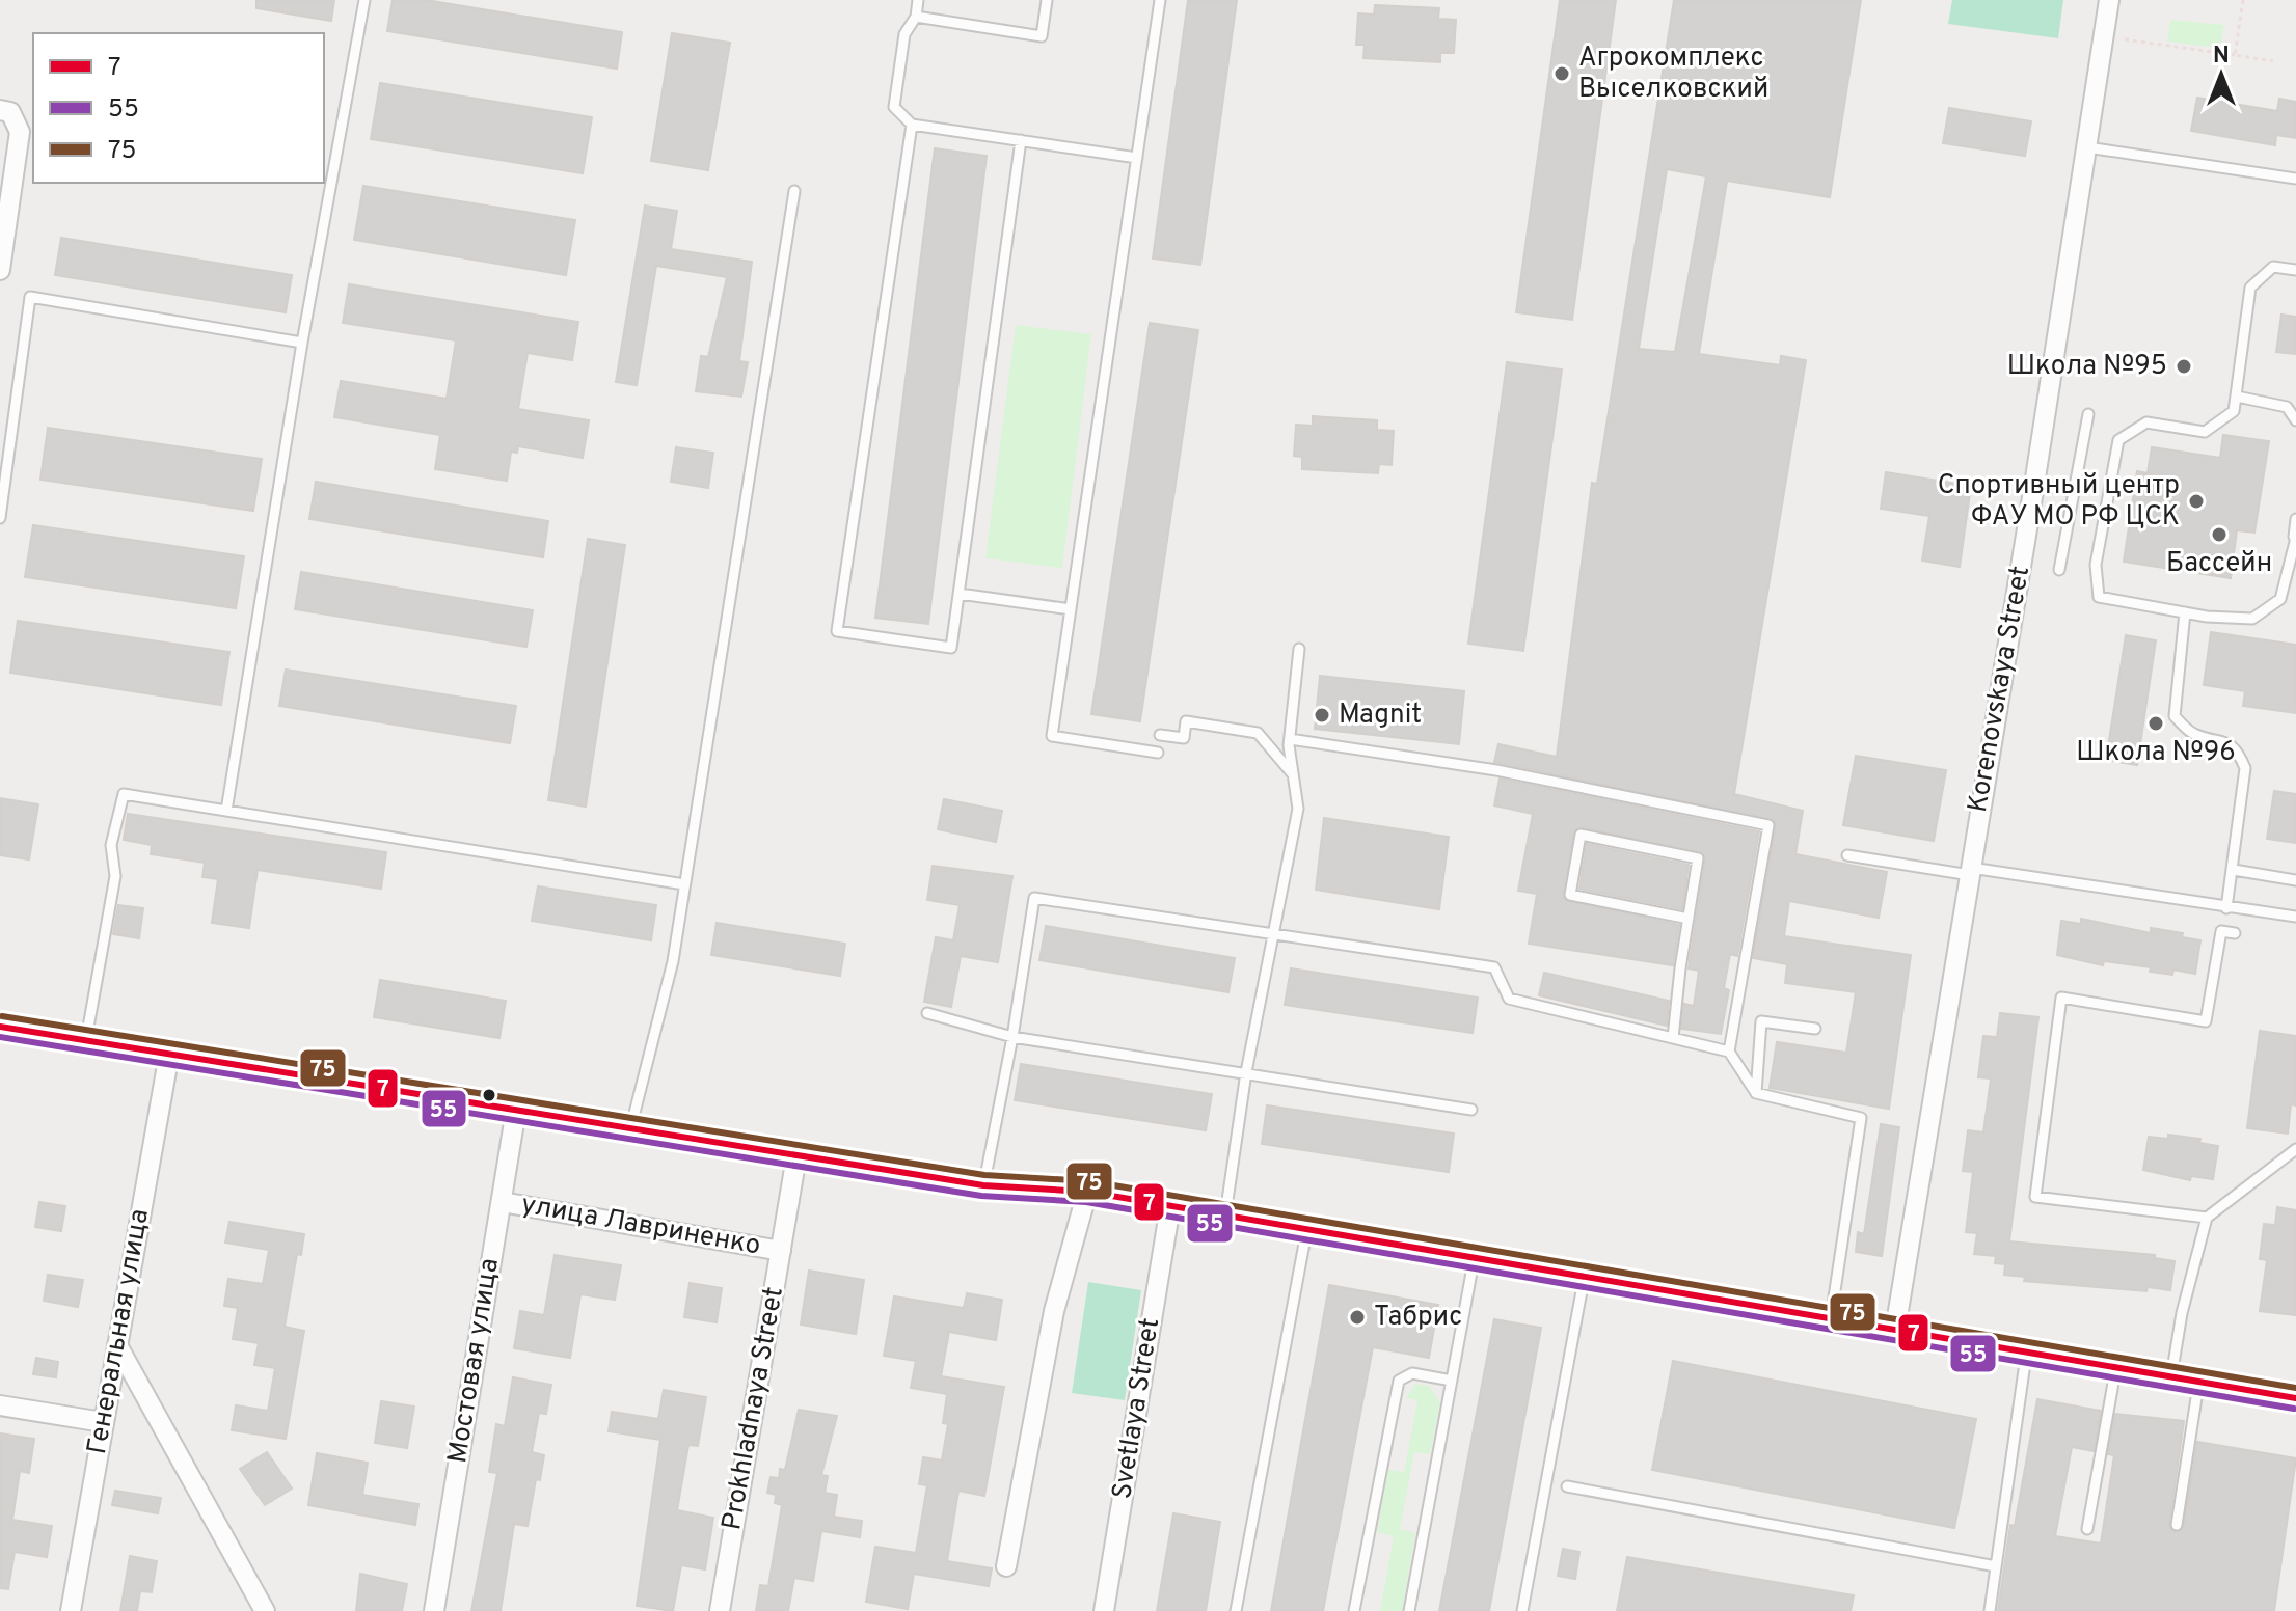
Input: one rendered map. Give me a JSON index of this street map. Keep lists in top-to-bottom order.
{
  "streets": {
    "street": [
      "Korenovskaya Street",
      "улица Лавриненко",
      "Генеральная улица",
      "Мостовая улица",
      "Prokhladnaya Street",
      "Svetlaya Street"
    ]
  },
  "crossings": [
    ["улица Лавриненко", "Мостовая улица"],
    ["улица Лавриненко", "Prokhladnaya Street"]
  ],
  "places": [
    "Агрокомплекс Выселковский",
    "Школа №95",
    "Спортивный центр ФАУ МО РФ ЦСК",
    "Бассейн",
    "Magnit",
    "Школа №96",
    "Табрис"
  ],
  "lines": ["transit line 75", "transit line 7", "transit line 55"],
  "legend": ["7", "55", "75"],
  "north": "top"
}
